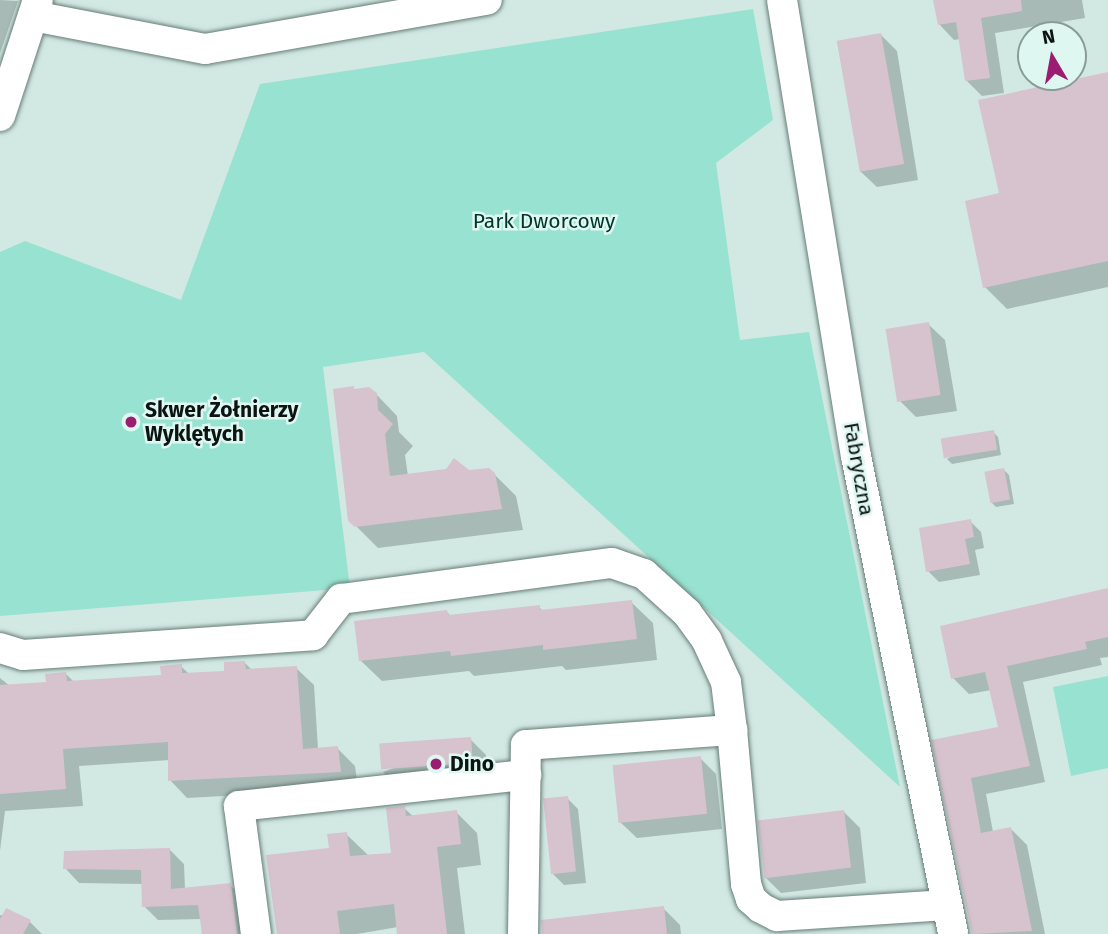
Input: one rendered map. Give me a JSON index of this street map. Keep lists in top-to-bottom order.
{
  "streets": {
    "street": ["Fabryczna"]
  },
  "parks": ["Park Dworcowy"],
  "places": ["Skwer Żołnierzy Wyklętych", "Dino"],
  "north": "top"
}
